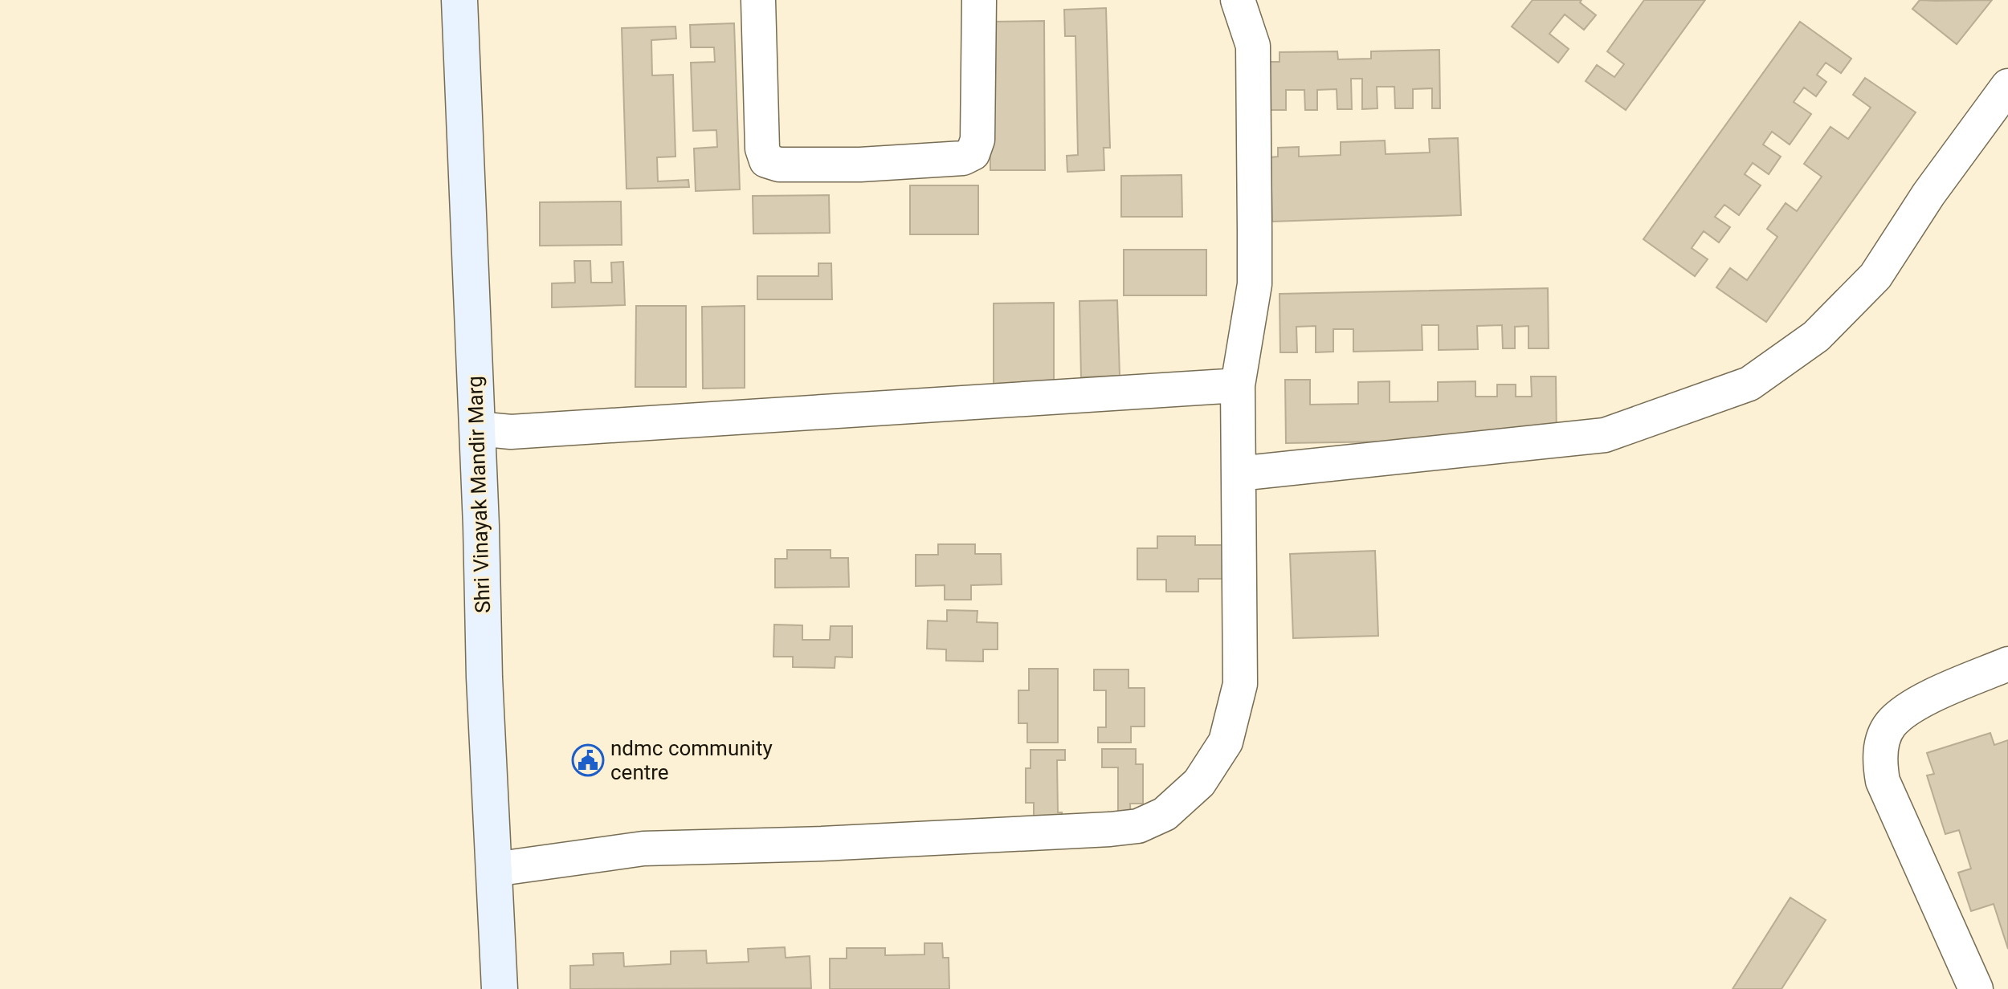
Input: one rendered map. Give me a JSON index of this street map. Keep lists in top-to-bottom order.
{
  "streets": {
    "street": ["Shri Vinayak Mandir Marg"]
  },
  "places": {
    "public building": ["ndmc community centre"]
  }
}
